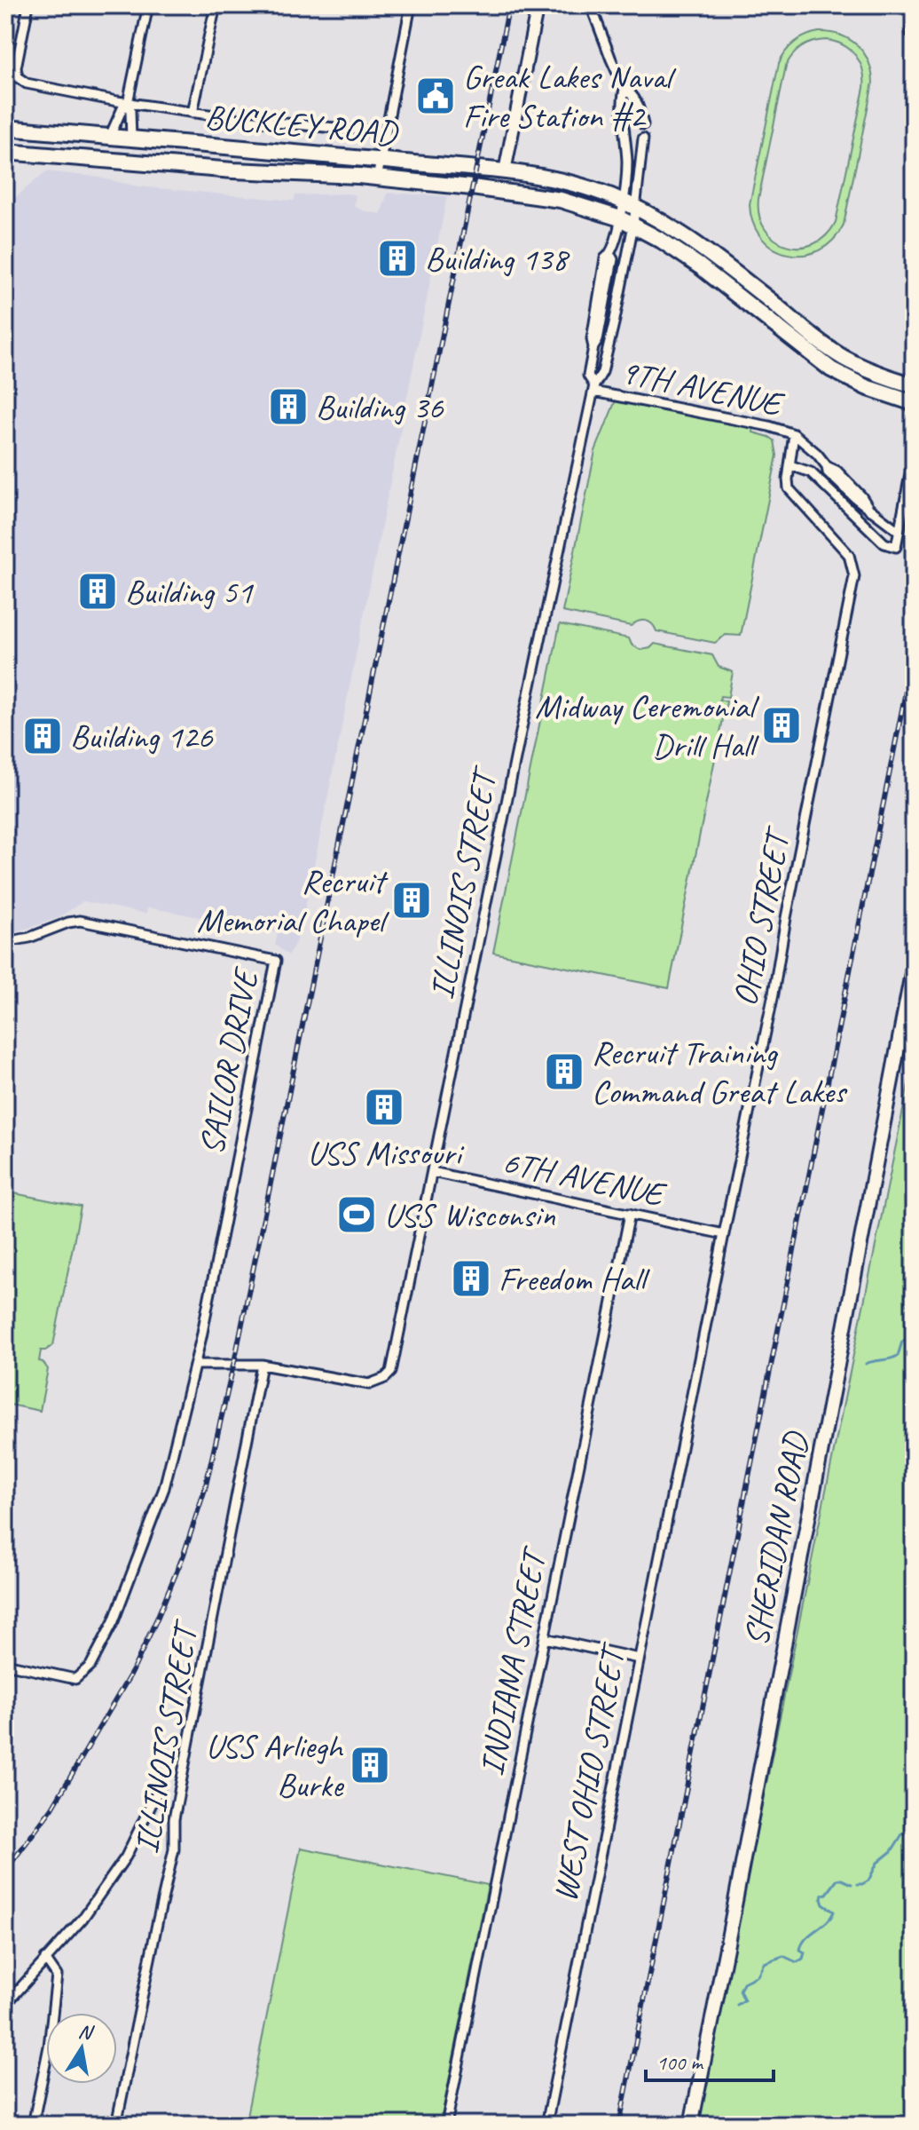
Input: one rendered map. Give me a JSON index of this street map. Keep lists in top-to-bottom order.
{
  "streets": {
    "highway": ["BUCKLEY ROAD"],
    "main road": ["SHERIDAN ROAD"],
    "street": [
      "9TH AVENUE",
      "ILLINOIS STREET",
      "OHIO STREET",
      "SAILOR DRIVE",
      "6TH AVENUE",
      "INDIANA STREET",
      "WEST OHIO STREET"
    ]
  },
  "crossings": [
    ["BUCKLEY ROAD", "ILLINOIS STREET"],
    ["9TH AVENUE", "ILLINOIS STREET"],
    ["9TH AVENUE", "OHIO STREET"],
    ["ILLINOIS STREET", "6TH AVENUE"],
    ["OHIO STREET", "6TH AVENUE"],
    ["OHIO STREET", "WEST OHIO STREET"],
    ["6TH AVENUE", "INDIANA STREET"]
  ],
  "places": {
    "public building": ["Greak Lakes Naval Fire Station #2"],
    "building": [
      "Building 138",
      "Building 36",
      "Building 51",
      "Midway Ceremonial Drill Hall",
      "Building 126",
      "Recruit Memorial Chapel",
      "Recruit Training Command Great Lakes",
      "USS Missouri",
      "Freedom Hall",
      "USS Arliegh Burke"
    ],
    "sports": ["USS Wisconsin"]
  },
  "scale_bar": "100 m",
  "north": "top"
}
